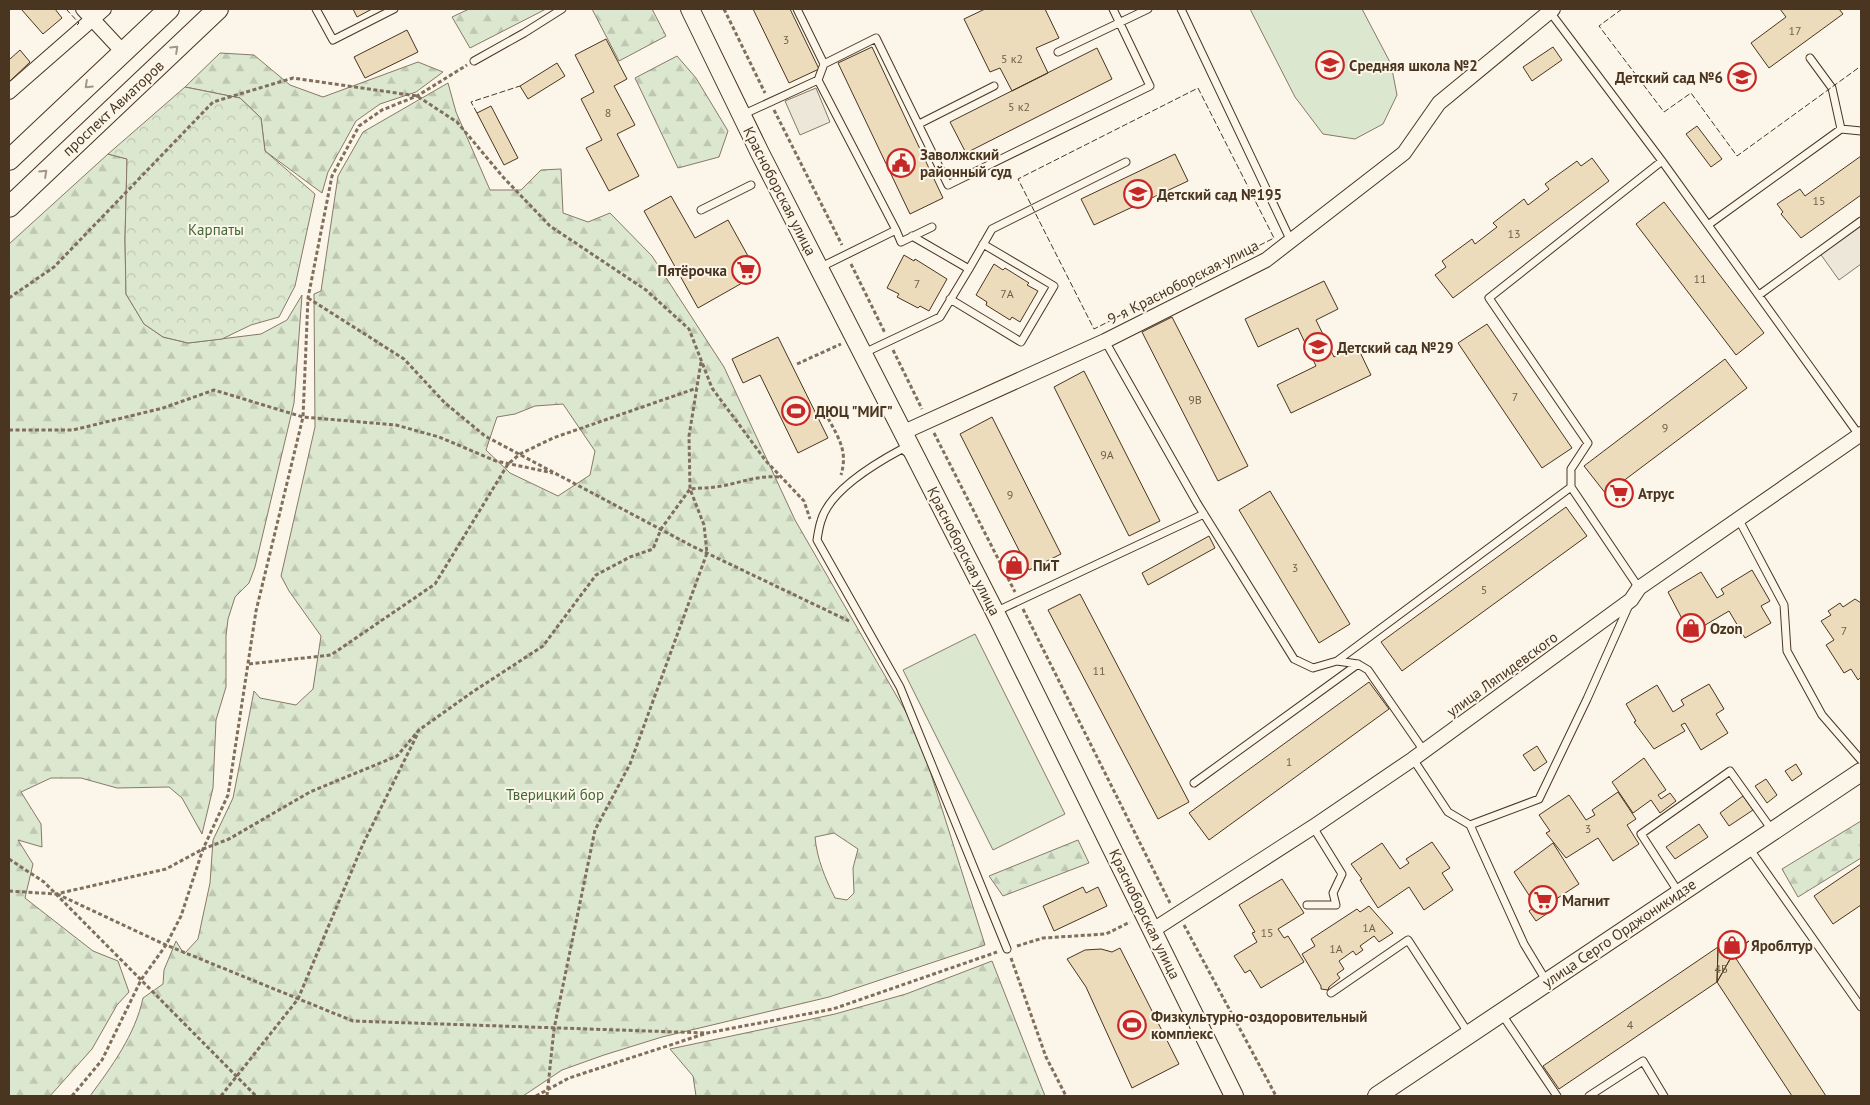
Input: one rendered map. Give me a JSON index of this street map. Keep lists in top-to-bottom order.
{
  "streets": {
    "main road": ["проспект Авиаторов"],
    "street": [
      "Красноборская улица",
      "9-я Красноборская улица",
      "улица Ляпидевского",
      "улица Серго Орджоникидзе"
    ]
  },
  "crossings": [
    ["Красноборская улица", "9-я Красноборская улица"],
    ["Красноборская улица", "улица Ляпидевского"]
  ],
  "parks": ["Карпаты", "Тверицкий бор"],
  "places": {
    "school or university": [
      "Средняя школа №2",
      "Детский сад №6",
      "Детский сад №195",
      "Детский сад №29"
    ],
    "public building": ["Заволжский районный суд"],
    "supermarket": ["Пятёрочка", "Атрус", "Магнит"],
    "sports": ["ДЮЦ \"МИГ\"", "Физкультурно-оздоровительный комплекс"],
    "shop": ["ПиТ", "Ozon", "Яроблтур"]
  },
  "house_numbers": [
    "17",
    "3",
    "5 к2",
    "5 к2",
    "8",
    "15",
    "13",
    "11",
    "7",
    "7А",
    "7",
    "9В",
    "9",
    "9А",
    "9",
    "3",
    "5",
    "7",
    "11",
    "1",
    "3",
    "1А",
    "15",
    "1А",
    "4Б",
    "4"
  ]
}
